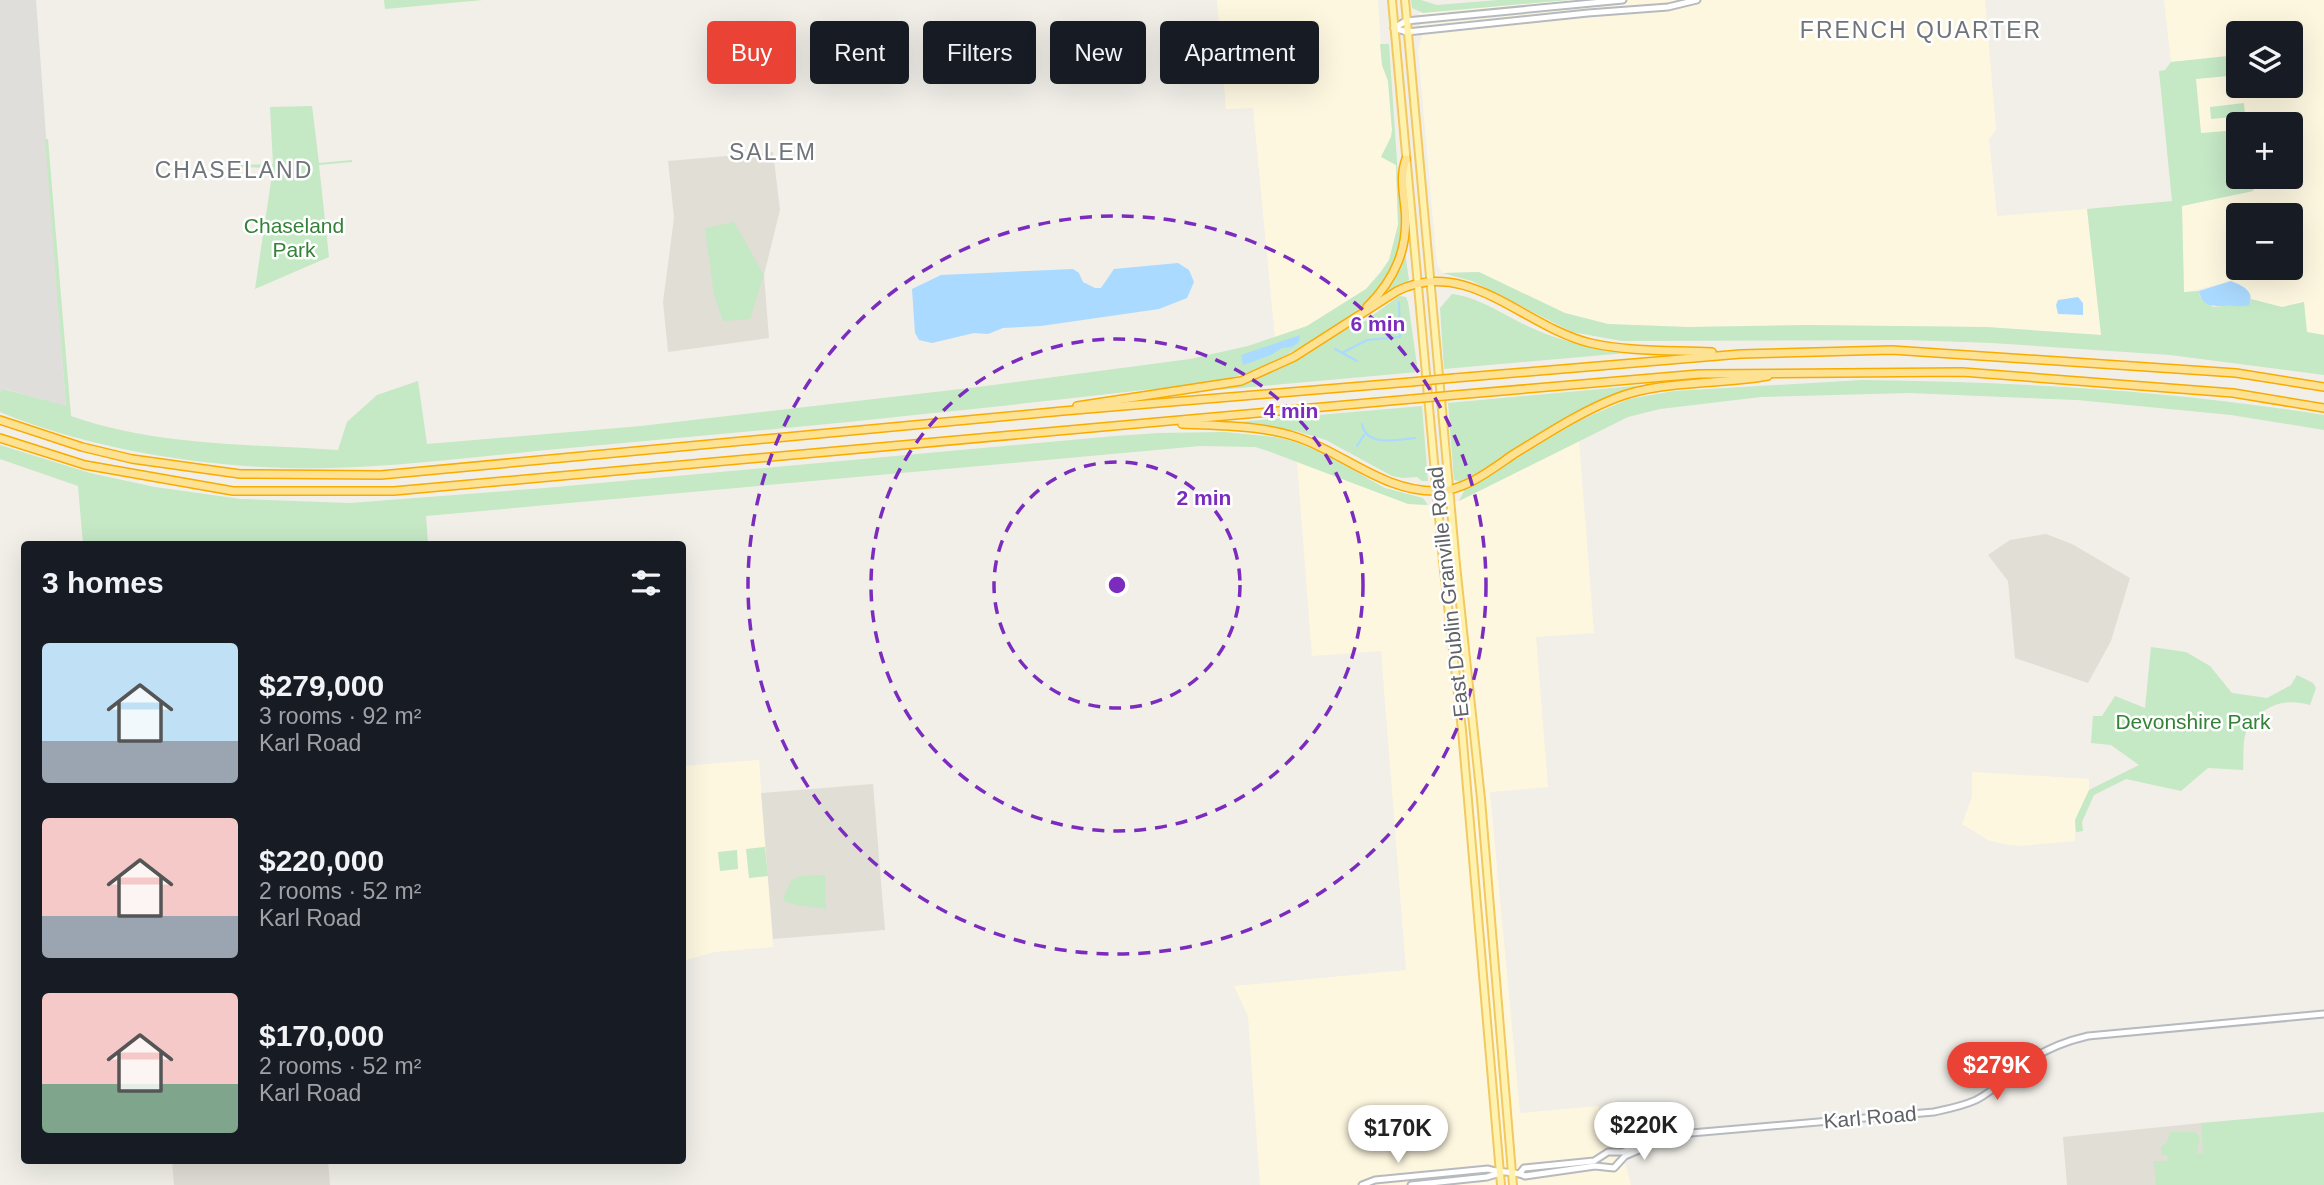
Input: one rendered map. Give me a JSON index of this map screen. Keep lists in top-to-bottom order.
{
  "streets": {
    "main road": ["East Dublin Granville Road"],
    "street": ["Karl Road"]
  },
  "districts": ["FRENCH QUARTER", "SALEM", "CHASELAND"],
  "parks": ["Chaseland Park", "Devonshire Park"],
  "page": {
    "map_buttons": ["+", "−"],
    "chip": [
      "Buy",
      "Rent",
      "Filters",
      "New",
      "Apartment"
    ],
    "heading": "3 homes",
    "list": [
      {
        "name": "$279,000",
        "note": "3 rooms · 92 m² · Karl Road"
      },
      {
        "name": "$220,000",
        "note": "2 rooms · 52 m² · Karl Road"
      },
      {
        "name": "$170,000",
        "note": "2 rooms · 52 m² · Karl Road"
      }
    ],
    "price": ["$279K", "$220K", "$170K"]
  },
  "rings": ["6 min", "4 min", "2 min"]
}
